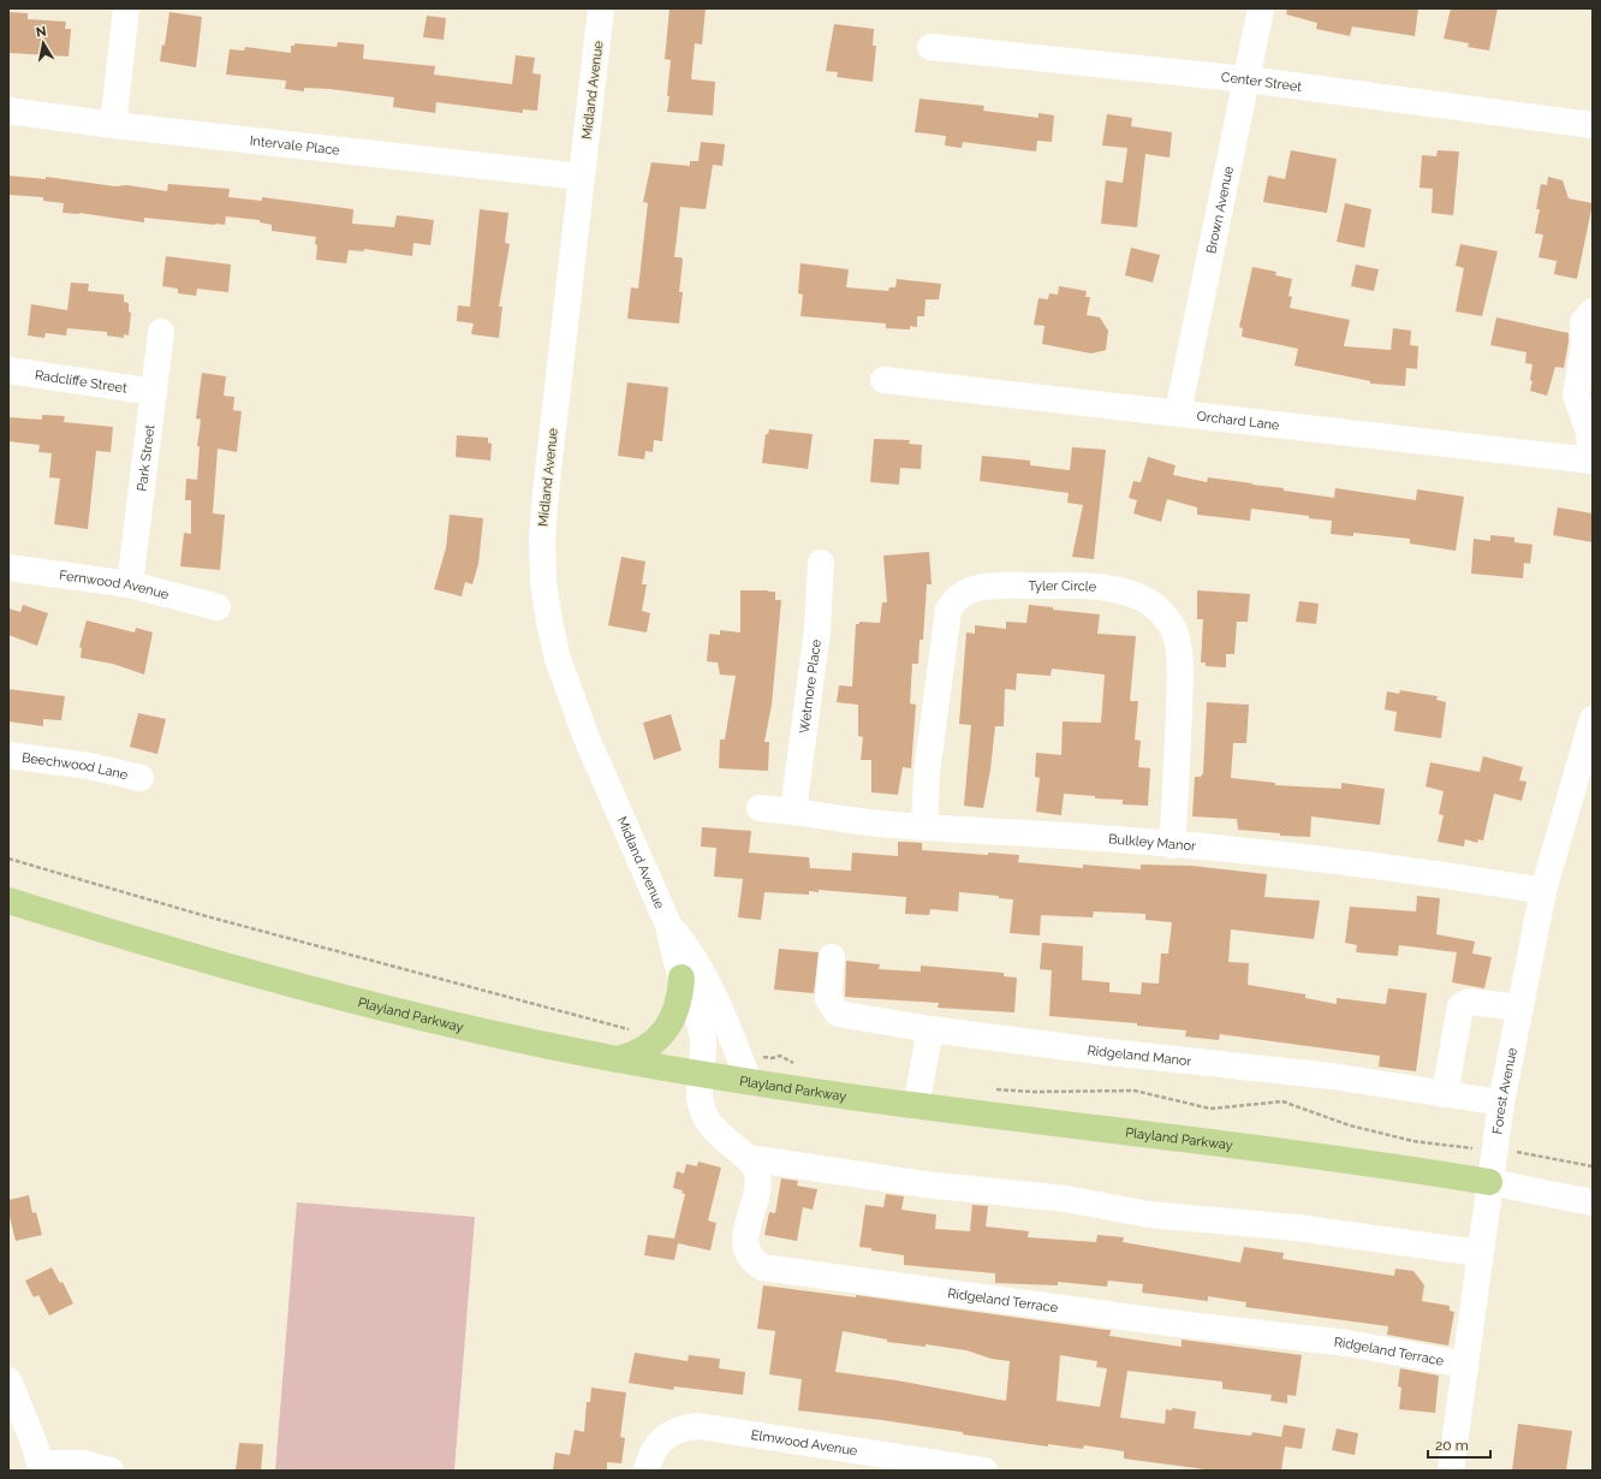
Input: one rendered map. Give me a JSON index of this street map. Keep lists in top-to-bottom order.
{
  "streets": {
    "main road": ["Playland Parkway"],
    "street": [
      "Center Street",
      "Midland Avenue",
      "Intervale Place",
      "Brown Avenue",
      "Radcliffe Street",
      "Orchard Lane",
      "Park Street",
      "Fernwood Avenue",
      "Tyler Circle",
      "Wetmore Place",
      "Beechwood Lane",
      "Bulkley Manor",
      "Ridgeland Manor",
      "Forest Avenue",
      "Ridgeland Terrace",
      "Elmwood Avenue"
    ]
  },
  "crossings": [
    ["Center Street", "Brown Avenue"],
    ["Midland Avenue", "Intervale Place"],
    ["Midland Avenue", "Playland Parkway"],
    ["Midland Avenue", "Ridgeland Terrace"],
    ["Brown Avenue", "Orchard Lane"],
    ["Radcliffe Street", "Park Street"],
    ["Park Street", "Fernwood Avenue"],
    ["Tyler Circle", "Bulkley Manor"],
    ["Wetmore Place", "Bulkley Manor"],
    ["Bulkley Manor", "Forest Avenue"],
    ["Playland Parkway", "Forest Avenue"],
    ["Playland Parkway", "Ridgeland Terrace"],
    ["Ridgeland Manor", "Forest Avenue"],
    ["Forest Avenue", "Ridgeland Terrace"]
  ],
  "scale_bar": "20 m",
  "north": "top"
}
